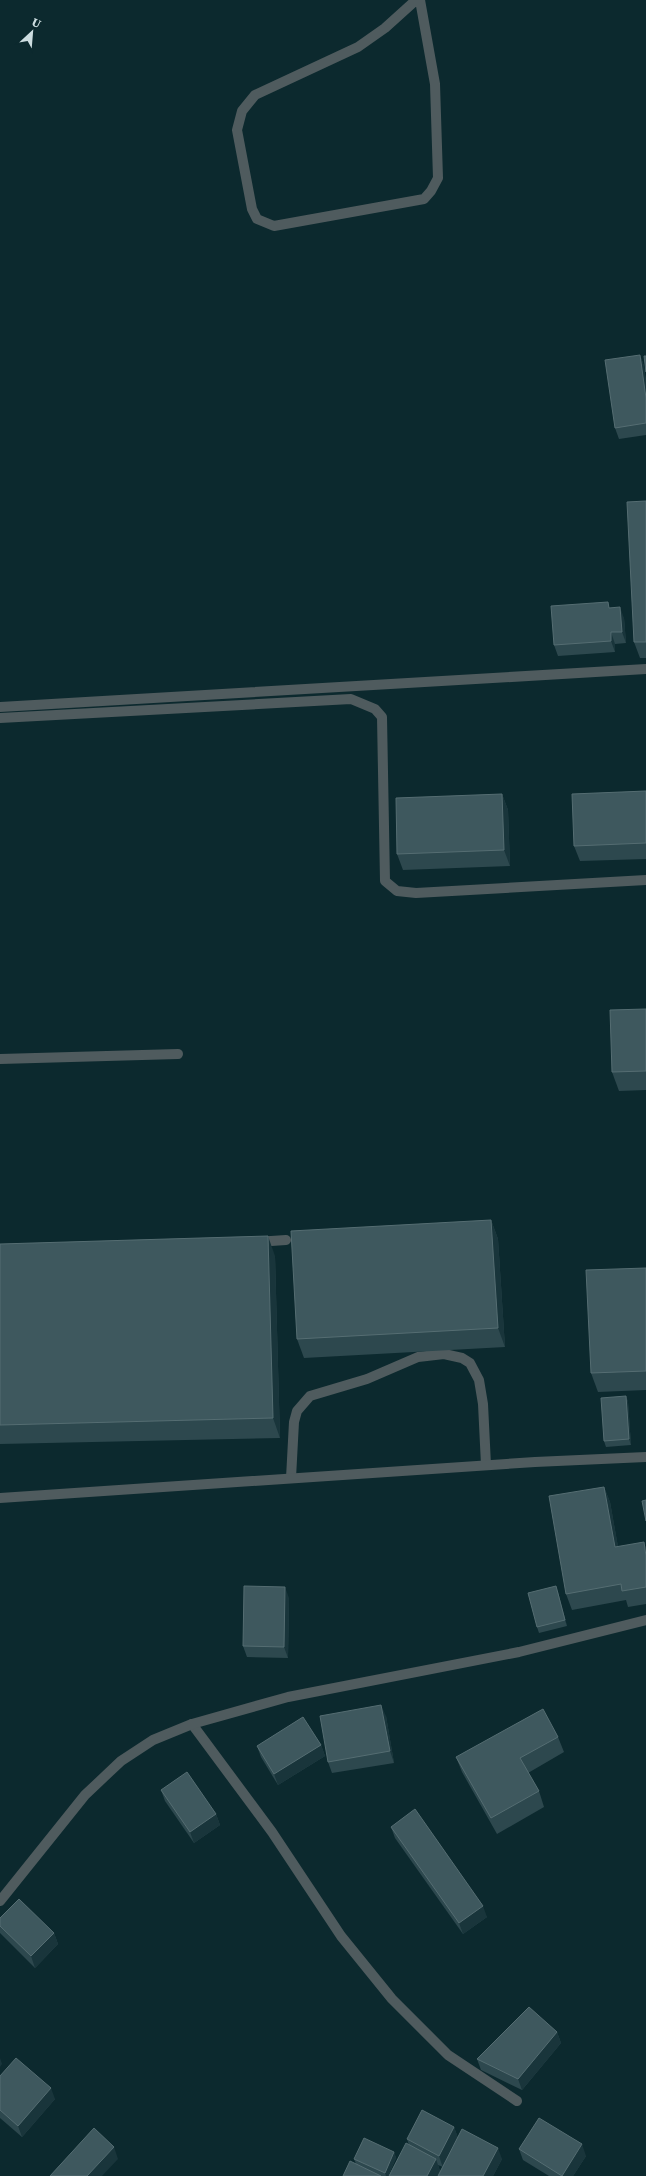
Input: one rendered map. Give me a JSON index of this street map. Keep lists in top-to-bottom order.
{
  "north": "top right"
}
